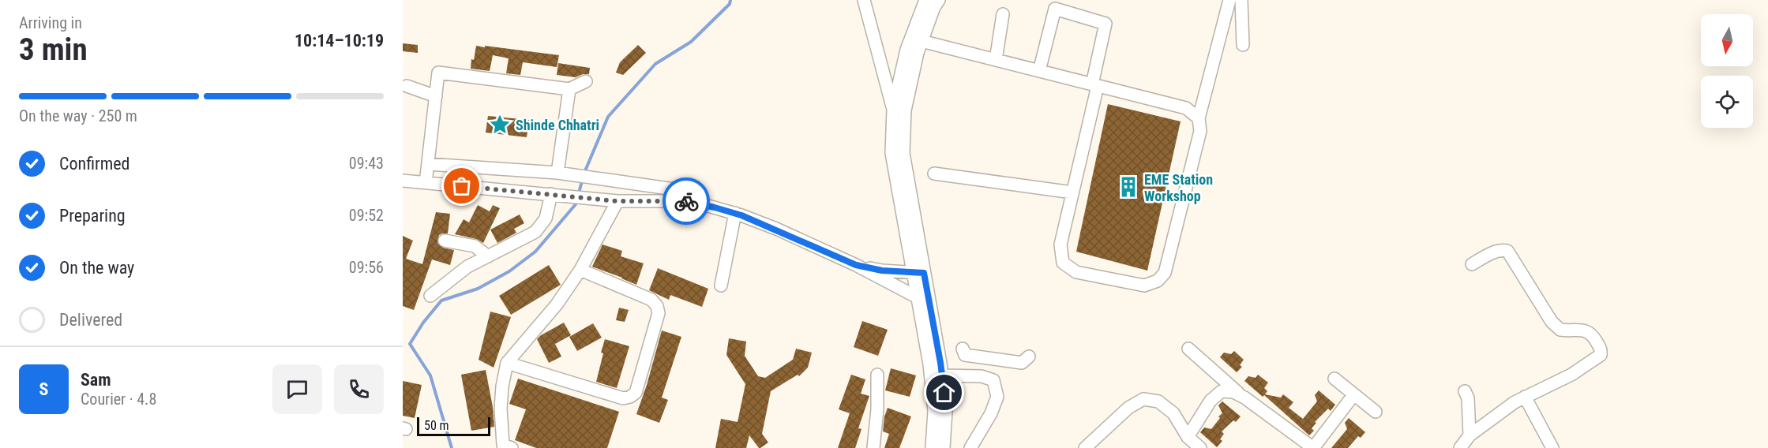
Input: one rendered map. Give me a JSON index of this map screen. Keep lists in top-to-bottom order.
{
  "places": {
    "place": ["Shinde Chhatri"],
    "building": ["EME Station Workshop"]
  },
  "scale_bar": "50 m",
  "north": "bottom",
  "page": {
    "heading": ["3 min", "Arriving in", "10:14–10:19"],
    "panel": ["Sam", "Courier · 4.8"],
    "bar": "On the way · 250 m",
    "list": [
      ["Confirmed", "09:43"],
      ["Preparing", "09:52"],
      ["On the way", "09:56"],
      "Delivered"
    ],
    "round": "S",
    "scale": "50 m"
  }
}
